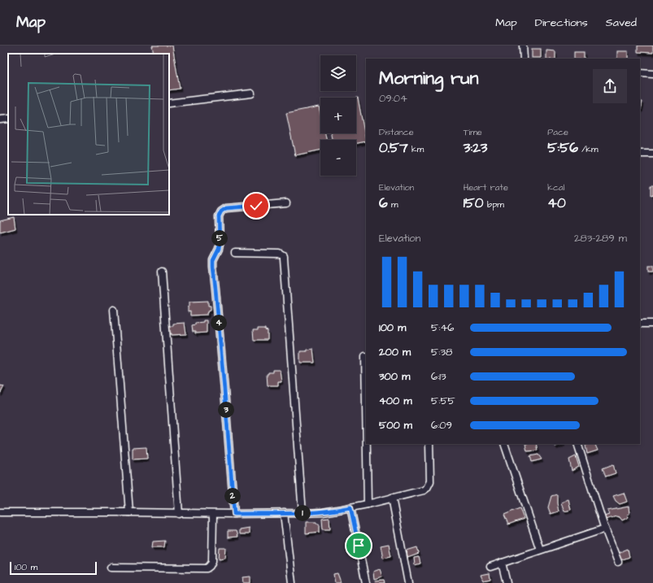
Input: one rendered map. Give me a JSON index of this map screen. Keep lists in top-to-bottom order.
{
  "scale_bar": "100 m",
  "page": {
    "header": "Map",
    "nav": ["Map", "Directions", "Saved"],
    "map_buttons": ["+", "−"],
    "heading": ["Morning run", "09:04"],
    "stats": [
      ["Distance", "0.57 km"],
      ["Time", "3:23"],
      ["Pace", "5:56 /km"],
      ["Elevation", "6 m"],
      ["Heart rate", "150 bpm"],
      ["kcal", "40"]
    ],
    "chart": ["Elevation", "283–289 m"],
    "pins": [
      "5",
      "4",
      "3",
      "2",
      "1"
    ],
    "list": [
      {
        "name": "100 m",
        "note": "5:46"
      },
      {
        "name": "200 m",
        "note": "5:38"
      },
      {
        "name": "300 m",
        "note": "6:13"
      },
      {
        "name": "400 m",
        "note": "5:55"
      },
      {
        "name": "500 m",
        "note": "6:09"
      }
    ],
    "scale": "100 m"
  }
}
